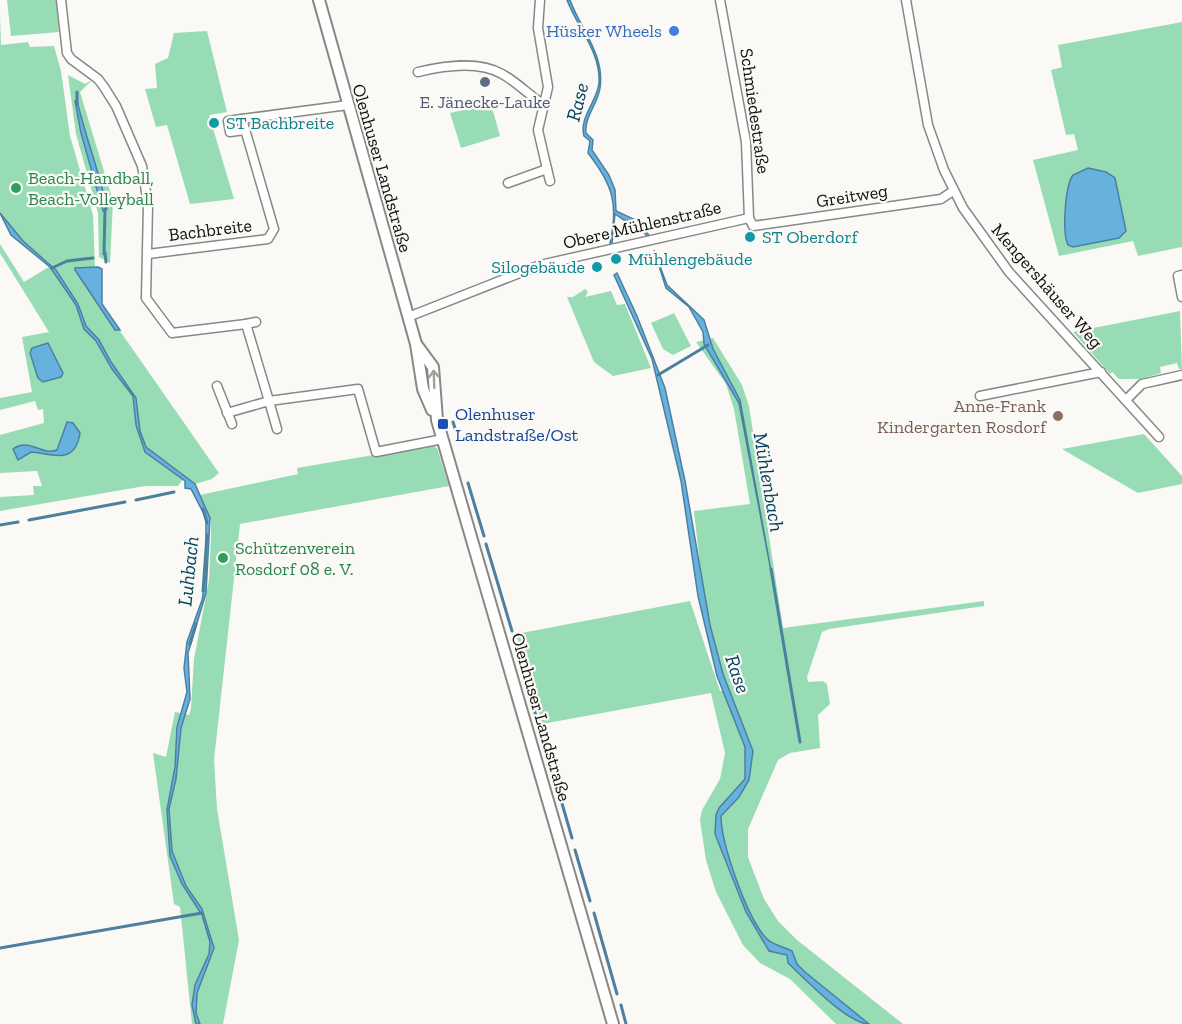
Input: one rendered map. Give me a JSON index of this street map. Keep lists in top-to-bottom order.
{
  "streets": {
    "street": [
      "Schmiedestraße",
      "Olenhuser Landstraße",
      "Greitweg",
      "Obere Mühlenstraße",
      "Bachbreite",
      "Mengershäuser Weg"
    ]
  },
  "crossings": [
    ["Schmiedestraße", "Greitweg"],
    ["Schmiedestraße", "Obere Mühlenstraße"],
    ["Olenhuser Landstraße", "Obere Mühlenstraße"],
    ["Greitweg", "Obere Mühlenstraße"],
    ["Greitweg", "Mengershäuser Weg"]
  ],
  "water": ["Rase", "Mühlenbach", "Luhbach"],
  "places": {
    "other": [
      "Hüsker Wheels",
      "E. Jänecke-Lauke",
      "ST Bachbreite",
      "Beach-Handball, Beach-Volleyball",
      "ST Oberdorf",
      "Mühlengebäude",
      "Silogebäude",
      "Anne-Frank Kindergarten Rosdorf",
      "Schützenverein Rosdorf 08 e. V."
    ],
    "transit": ["Olenhuser Landstraße/Ost"]
  }
}
